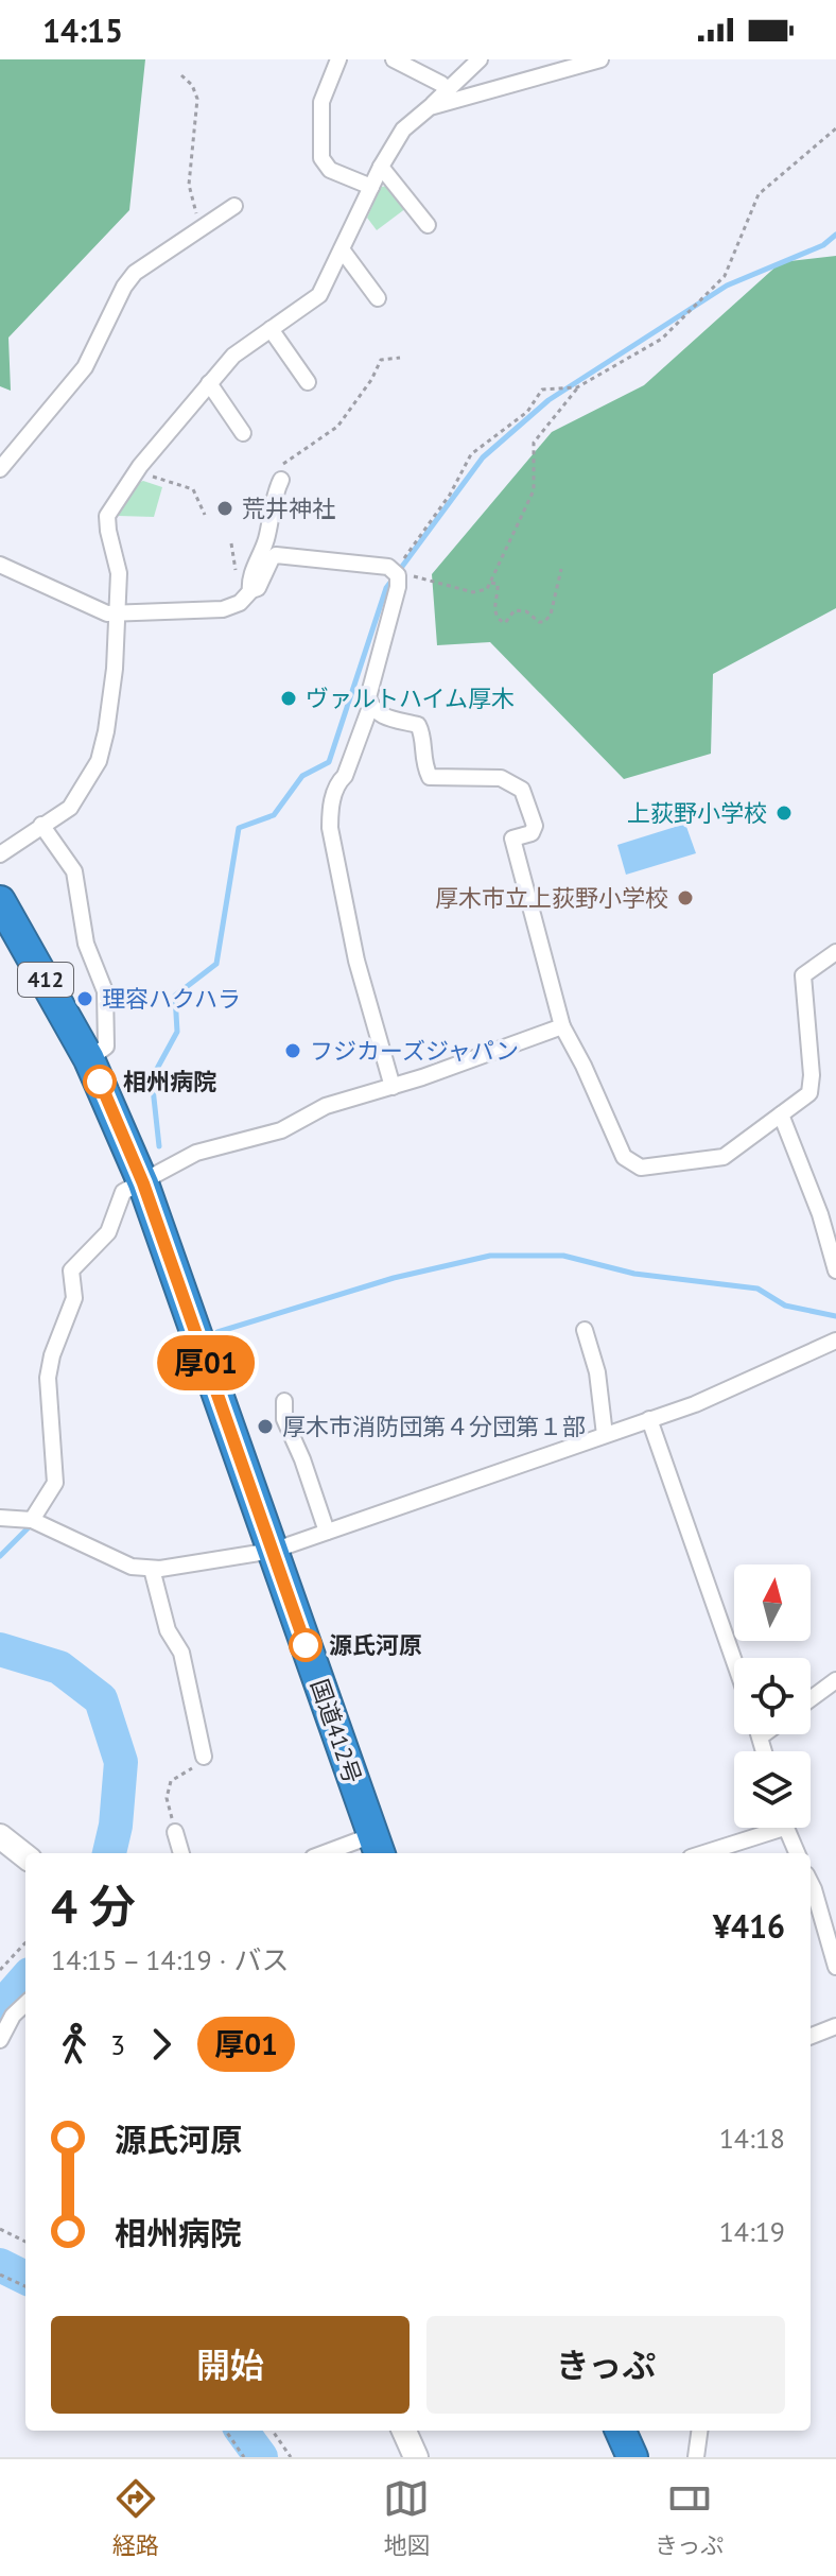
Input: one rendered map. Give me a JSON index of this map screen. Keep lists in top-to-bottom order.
{
  "streets": {
    "highway": ["412", "国道412号"]
  },
  "places": [
    "荒井神社",
    "ヴァルトハイム厚木",
    "上荻野小学校",
    "厚木市立上荻野小学校",
    "理容ハクハラ",
    "フジカーズジャパン",
    "相州病院",
    "厚木市消防団第４分団第１部",
    "源氏河原"
  ],
  "lines": ["bus line 厚01"],
  "north": "top",
  "page": {
    "status": "14:15",
    "on_map": "厚01",
    "heading": ["4 分", "14:15 – 14:19 · バス", "¥416"],
    "legs": ["3", "厚01"],
    "list": [
      {
        "name": "源氏河原",
        "value": "14:18"
      },
      {
        "name": "相州病院",
        "value": "14:19"
      }
    ],
    "buttons": ["開始", "きっぷ"],
    "tabs": ["経路", "地図", "きっぷ"]
  }
}
